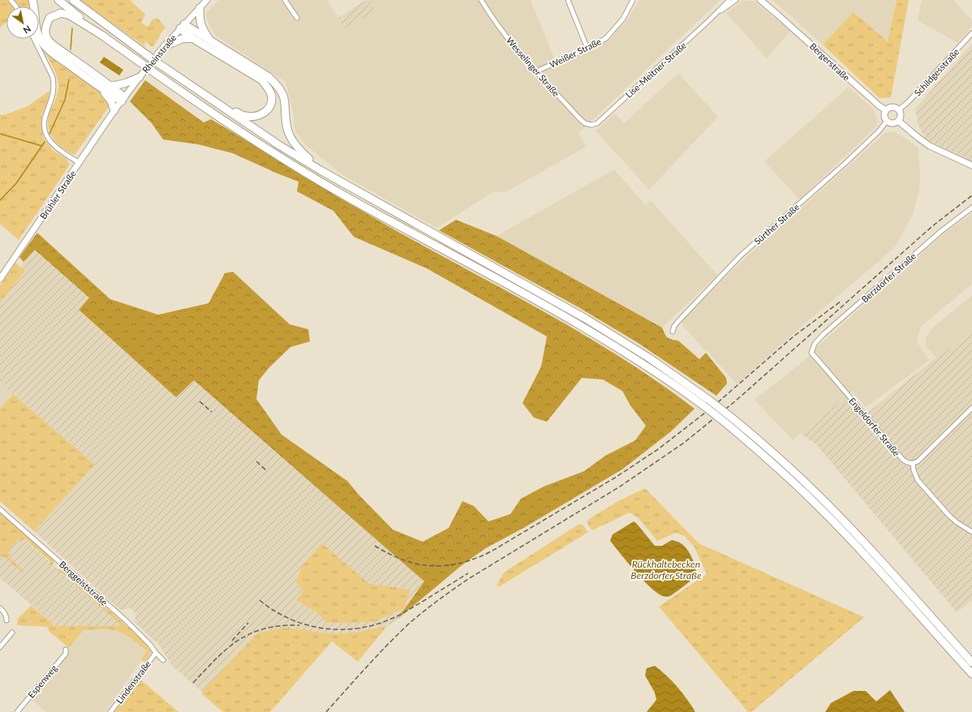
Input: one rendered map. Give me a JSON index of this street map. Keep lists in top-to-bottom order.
{
  "streets": {
    "main road": ["Rheinstraße", "Bergerstraße", "Brühler Straße"],
    "street": [
      "Weißer Straße",
      "Wesselinger Straße",
      "Lise-Meitner-Straße",
      "Schildgesstraße",
      "Sürther Straße",
      "Berzdorfer Straße",
      "Engeldorfer Straße",
      "Berggeiststraße",
      "Espenweg",
      "Lindenstraße"
    ]
  },
  "crossings": [
    ["Weißer Straße", "Wesselinger Straße"],
    ["Rheinstraße", "Brühler Straße"],
    ["Bergerstraße", "Schildgesstraße"],
    ["Bergerstraße", "Sürther Straße"],
    ["Wesselinger Straße", "Lise-Meitner-Straße"],
    ["Schildgesstraße", "Sürther Straße"],
    ["Berzdorfer Straße", "Engeldorfer Straße"],
    ["Berggeiststraße", "Lindenstraße"]
  ],
  "water": ["Rückhaltebecken Berzdorfer Straße"],
  "north": "bottom right"
}
